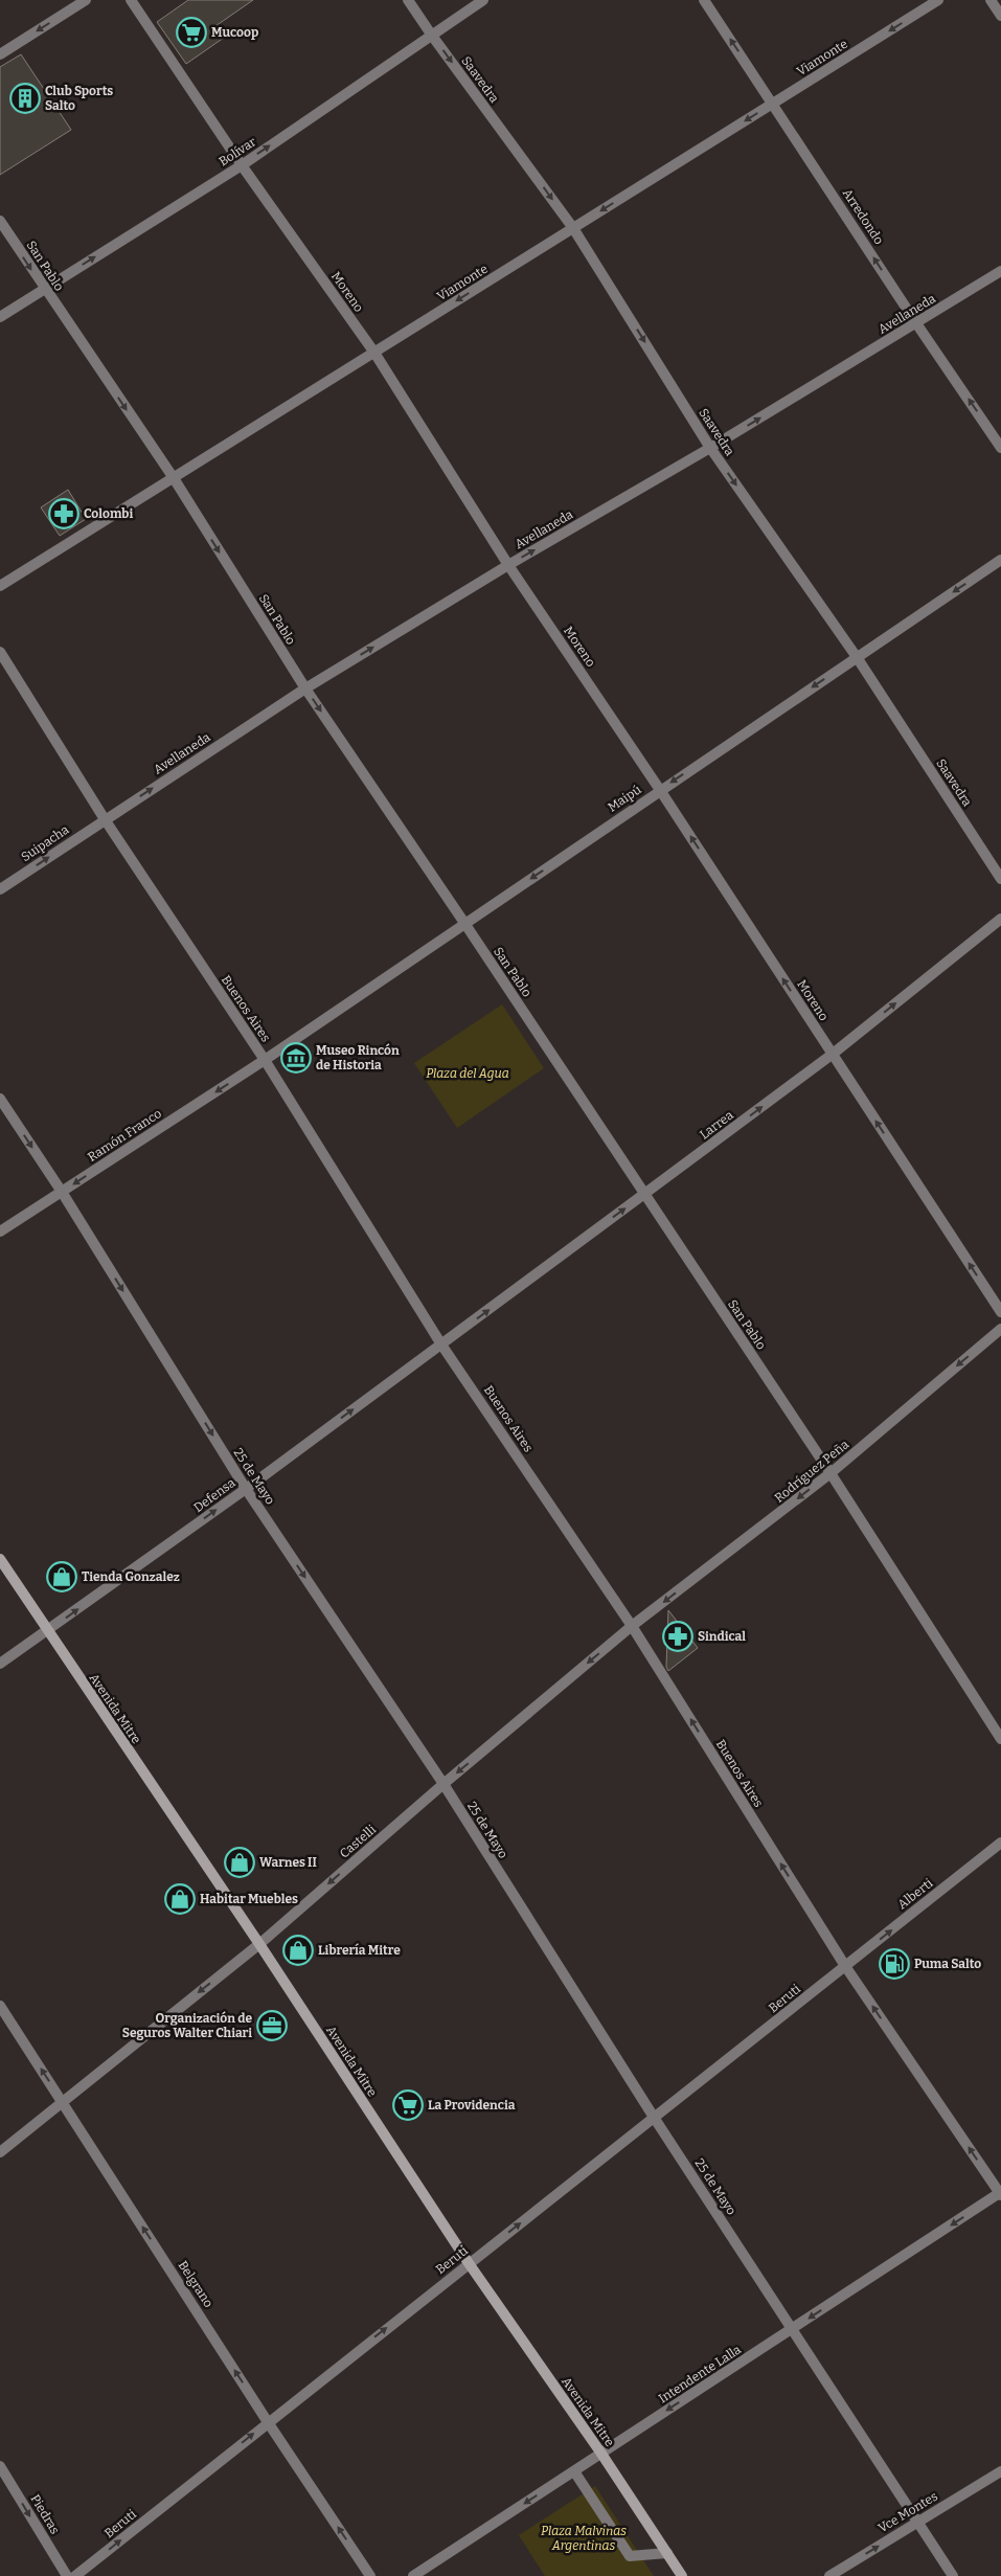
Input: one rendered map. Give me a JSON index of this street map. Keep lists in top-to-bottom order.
{
  "streets": {
    "main road": ["Avenida Mitre"],
    "street": [
      "Viamonte",
      "Saavedra",
      "Bolívar",
      "Arredondo",
      "San Pablo",
      "Moreno",
      "Avellaneda",
      "Maipú",
      "Suipacha",
      "Buenos Aires",
      "Larrea",
      "Ramón Franco",
      "Rodríguez Peña",
      "25 de Mayo",
      "Defensa",
      "Castelli",
      "Alberti",
      "Beruti",
      "Belgrano",
      "Intendente Lalla",
      "Vce Montes",
      "Piedras"
    ]
  },
  "crossings": [
    ["Viamonte", "Saavedra"],
    ["Viamonte", "Arredondo"],
    ["Viamonte", "San Pablo"],
    ["Viamonte", "Moreno"],
    ["Saavedra", "Bolívar"],
    ["Saavedra", "Avellaneda"],
    ["Saavedra", "Maipú"],
    ["Bolívar", "San Pablo"],
    ["Bolívar", "Moreno"],
    ["Arredondo", "Avellaneda"],
    ["San Pablo", "Avellaneda"],
    ["San Pablo", "Maipú"],
    ["San Pablo", "Larrea"],
    ["San Pablo", "Rodríguez Peña"],
    ["Moreno", "Avellaneda"],
    ["Moreno", "Maipú"],
    ["Moreno", "Larrea"],
    ["Avellaneda", "Suipacha"],
    ["Avellaneda", "Buenos Aires"],
    ["Maipú", "Buenos Aires"],
    ["Maipú", "Ramón Franco"],
    ["Suipacha", "Buenos Aires"],
    ["Buenos Aires", "Larrea"],
    ["Buenos Aires", "Ramón Franco"],
    ["Buenos Aires", "Rodríguez Peña"],
    ["Buenos Aires", "Defensa"],
    ["Buenos Aires", "Castelli"],
    ["Buenos Aires", "Alberti"],
    ["Buenos Aires", "Beruti"],
    ["Buenos Aires", "Intendente Lalla"],
    ["Larrea", "Defensa"],
    ["Ramón Franco", "25 de Mayo"],
    ["Rodríguez Peña", "Castelli"],
    ["25 de Mayo", "Defensa"],
    ["25 de Mayo", "Castelli"],
    ["25 de Mayo", "Beruti"],
    ["25 de Mayo", "Intendente Lalla"],
    ["25 de Mayo", "Vce Montes"],
    ["Defensa", "Avenida Mitre"],
    ["Avenida Mitre", "Castelli"],
    ["Avenida Mitre", "Beruti"],
    ["Avenida Mitre", "Intendente Lalla"],
    ["Castelli", "Belgrano"],
    ["Alberti", "Beruti"],
    ["Beruti", "Belgrano"]
  ],
  "one_way": [
    "Viamonte",
    "Saavedra",
    "Bolívar",
    "Arredondo",
    "San Pablo",
    "Moreno",
    "Avellaneda",
    "Maipú",
    "Suipacha",
    "Buenos Aires",
    "Larrea",
    "Ramón Franco",
    "Rodríguez Peña",
    "25 de Mayo",
    "Defensa",
    "Castelli",
    "Alberti",
    "Beruti",
    "Belgrano",
    "Intendente Lalla",
    "Vce Montes",
    "Piedras"
  ],
  "parks": ["Plaza del Agua", "Plaza Malvinas Argentinas"],
  "places": {
    "supermarket": ["Mucoop", "La Providencia"],
    "building": ["Club Sports Salto"],
    "pharmacy": ["Colombi", "Sindical"],
    "museum": ["Museo Rincón de Historia"],
    "shop": [
      "Tienda Gonzalez",
      "Warnes II",
      "Habitar Muebles",
      "Librería Mitre"
    ],
    "fuel station": ["Puma Salto"],
    "office": ["Organización de Seguros Walter Chiari"]
  }
}
